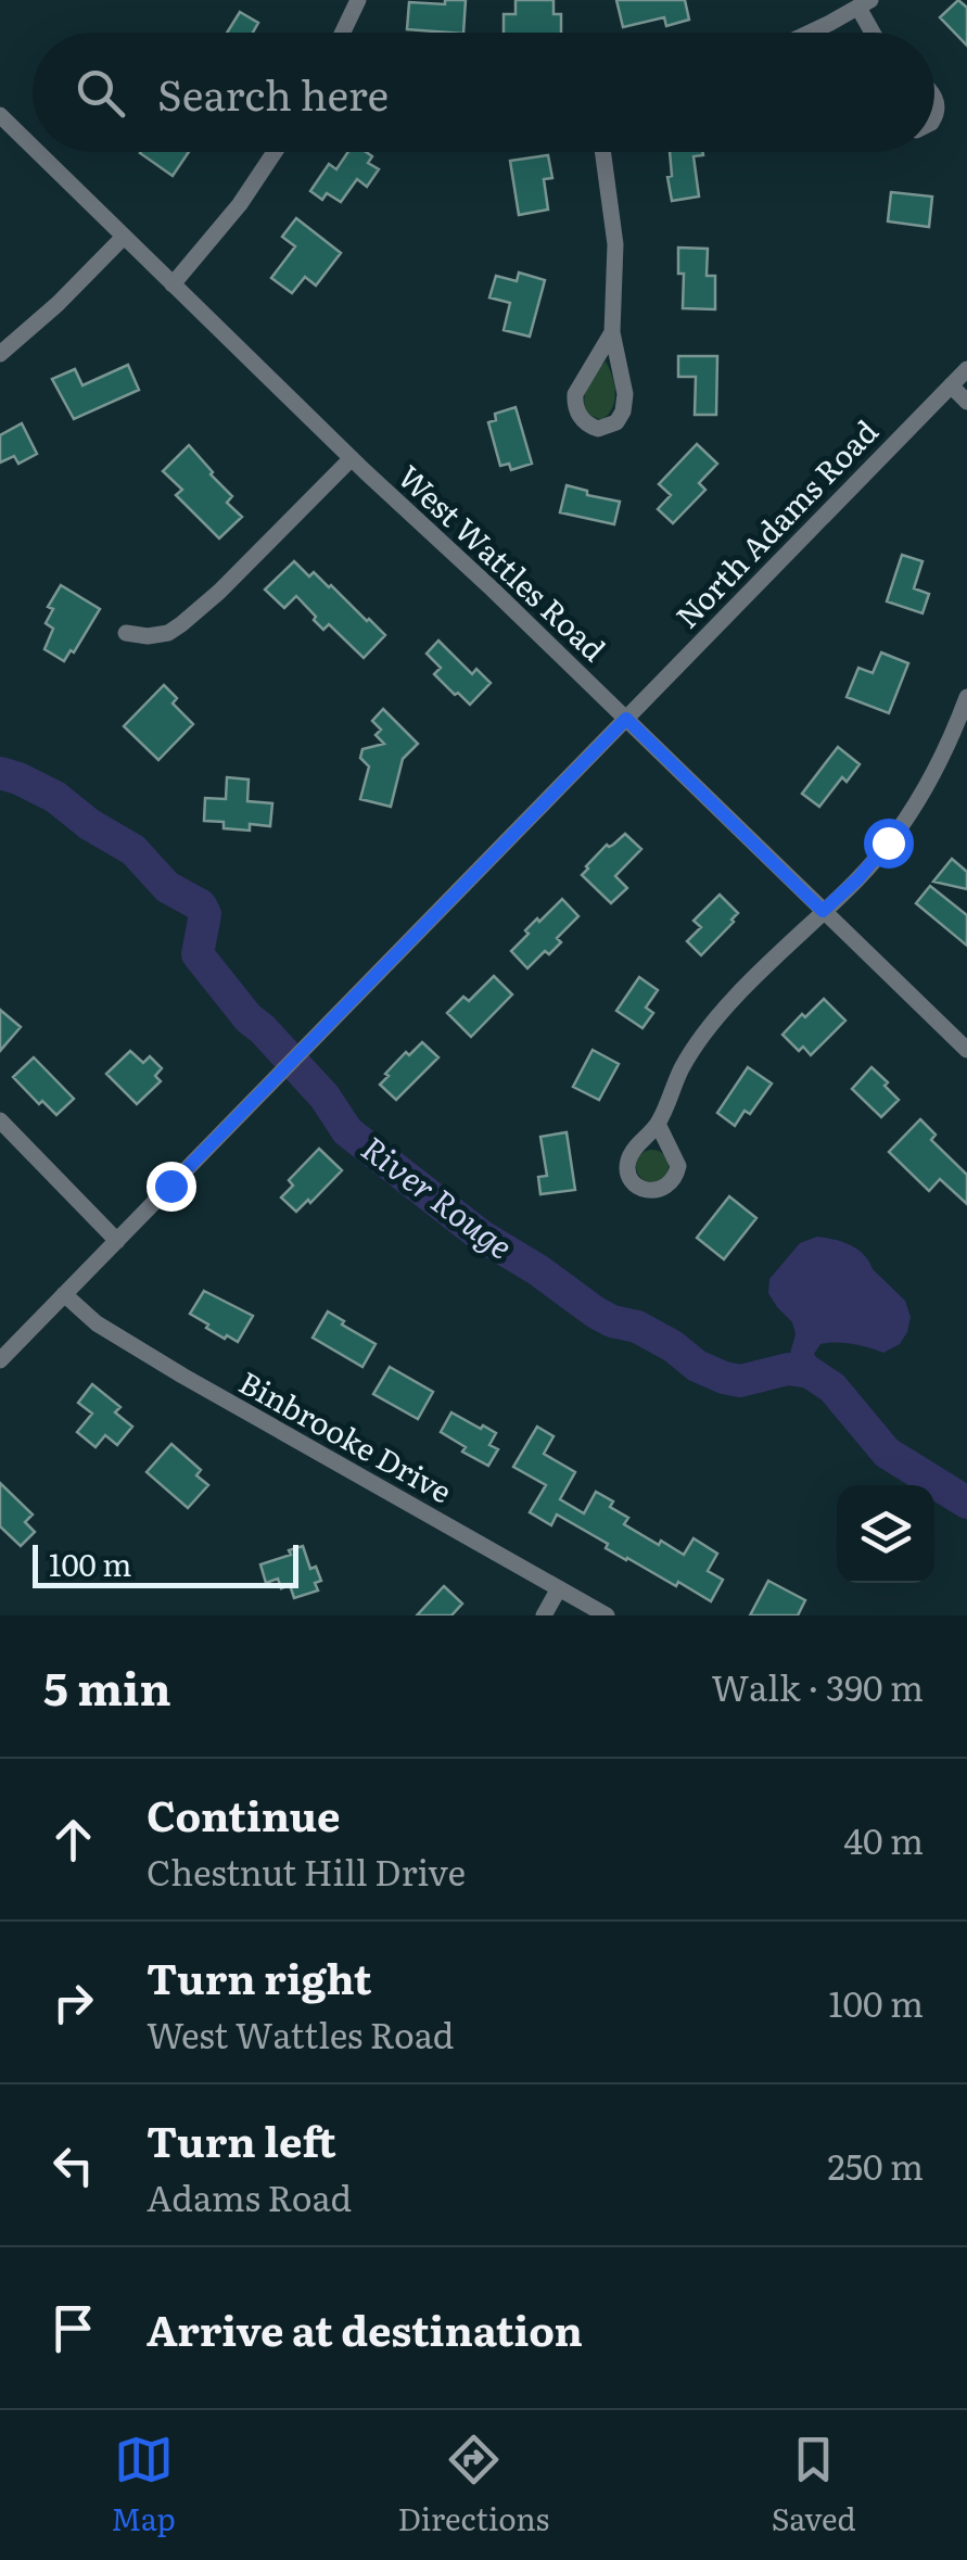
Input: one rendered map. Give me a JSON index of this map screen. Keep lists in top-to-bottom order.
{
  "streets": {
    "street": ["North Adams Road", "West Wattles Road", "Binbrooke Drive"]
  },
  "crossings": [
    ["North Adams Road", "West Wattles Road"],
    ["North Adams Road", "Binbrooke Drive"]
  ],
  "water": ["River Rouge"],
  "scale_bar": "100 m",
  "page": {
    "search": "Search here",
    "scale": "100 m",
    "heading": ["5 min", "Walk · 390 m"],
    "list": [
      ["Continue", "Chestnut Hill Drive", "40 m"],
      ["Turn right", "West Wattles Road", "100 m"],
      ["Turn left", "Adams Road", "250 m"],
      "Arrive at destination"
    ],
    "nav": ["Map", "Directions", "Saved"]
  }
}
